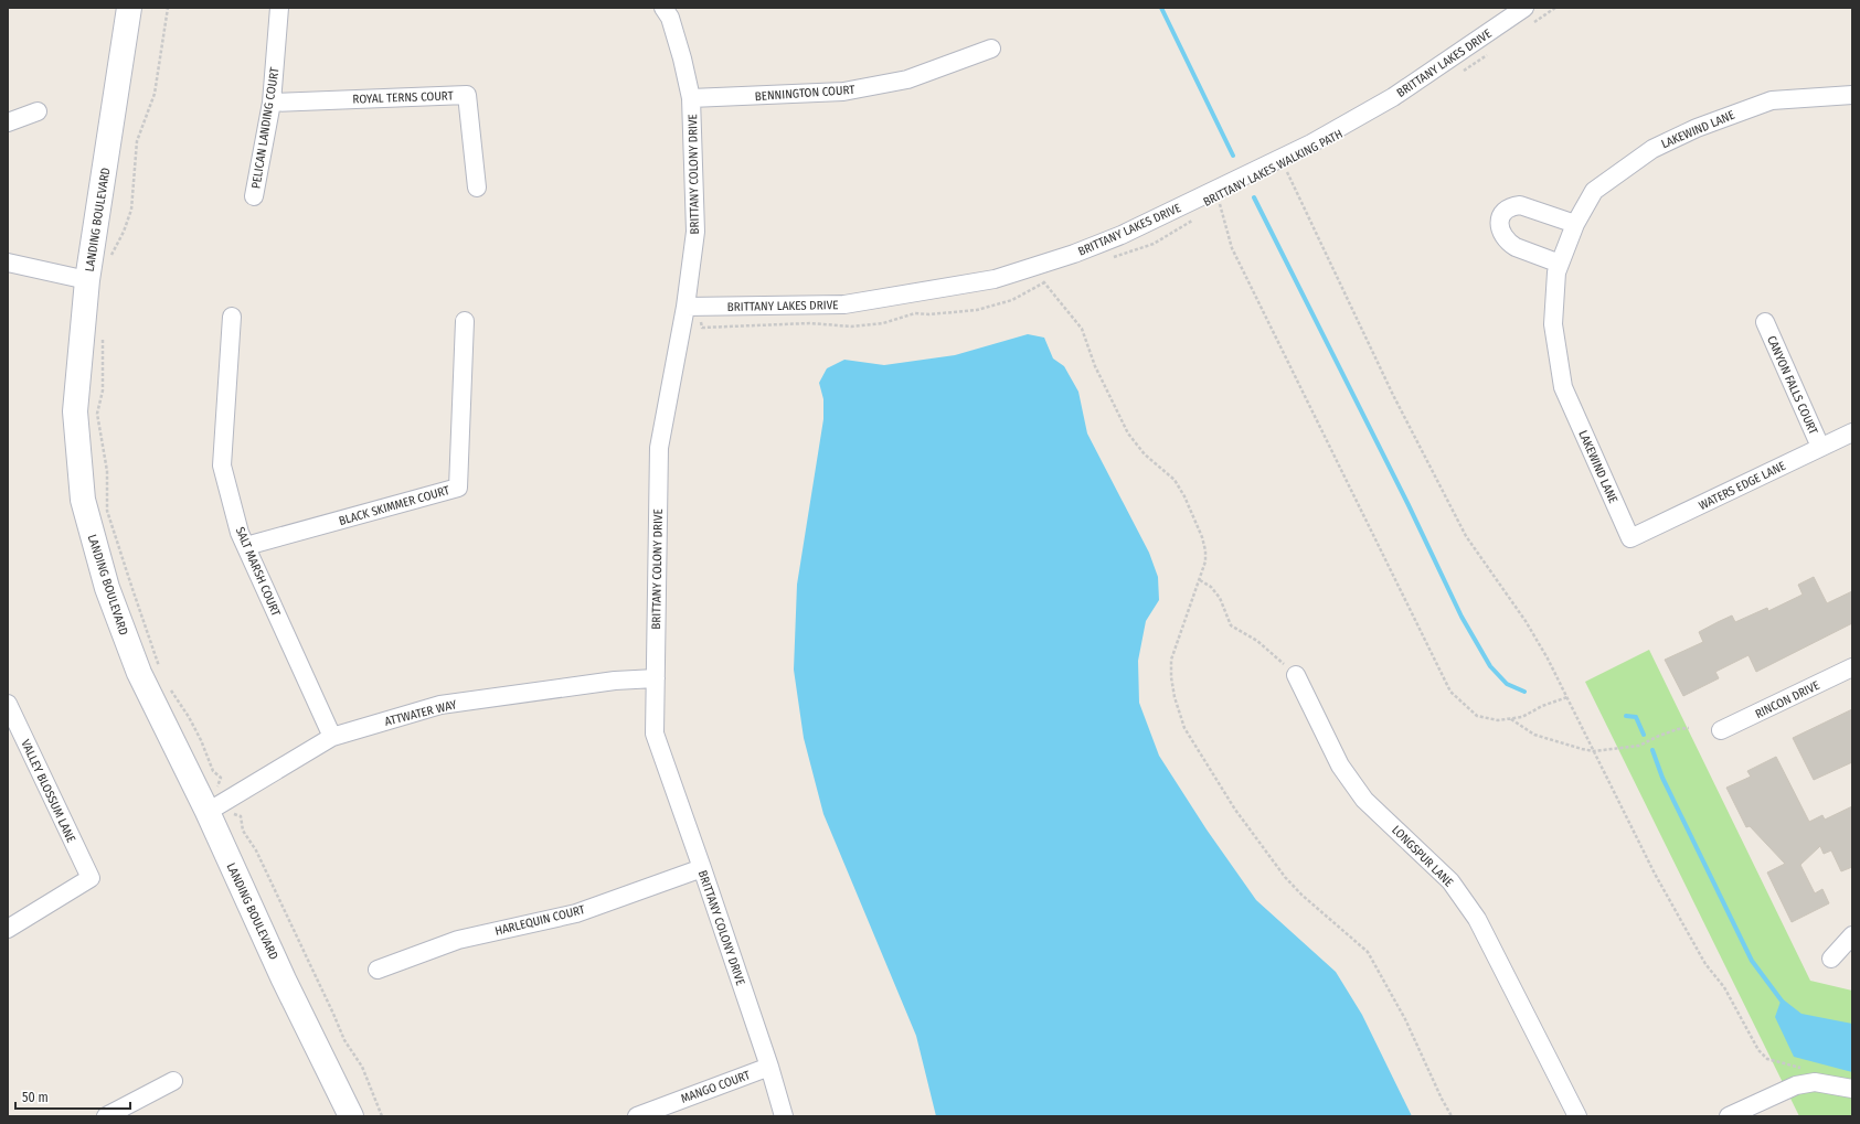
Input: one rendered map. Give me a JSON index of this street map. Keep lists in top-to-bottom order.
{
  "streets": {
    "street": [
      "BRITTANY LAKES DRIVE",
      "BENNINGTON COURT",
      "ROYAL TERNS COURT",
      "PELICAN LANDING COURT",
      "LAKEWIND LANE",
      "BRITTANY COLONY DRIVE",
      "LANDING BOULEVARD",
      "CANYON FALLS COURT",
      "WATERS EDGE LANE",
      "BLACK SKIMMER COURT",
      "SALT MARSH COURT",
      "RINCON DRIVE",
      "ATTWATER WAY",
      "VALLEY BLOSSUM LANE",
      "LONGSPUR LANE",
      "HARLEQUIN COURT",
      "MANGO COURT"
    ],
    "path": ["BRITTANY LAKES WALKING PATH"]
  },
  "crossings": [
    ["BRITTANY LAKES DRIVE", "BRITTANY COLONY DRIVE"],
    ["BENNINGTON COURT", "BRITTANY COLONY DRIVE"],
    ["ROYAL TERNS COURT", "PELICAN LANDING COURT"],
    ["LAKEWIND LANE", "WATERS EDGE LANE"],
    ["BRITTANY COLONY DRIVE", "ATTWATER WAY"],
    ["BRITTANY COLONY DRIVE", "HARLEQUIN COURT"],
    ["BRITTANY COLONY DRIVE", "MANGO COURT"],
    ["LANDING BOULEVARD", "ATTWATER WAY"],
    ["CANYON FALLS COURT", "WATERS EDGE LANE"],
    ["BLACK SKIMMER COURT", "SALT MARSH COURT"],
    ["SALT MARSH COURT", "ATTWATER WAY"]
  ],
  "scale_bar": "50 m"
}
